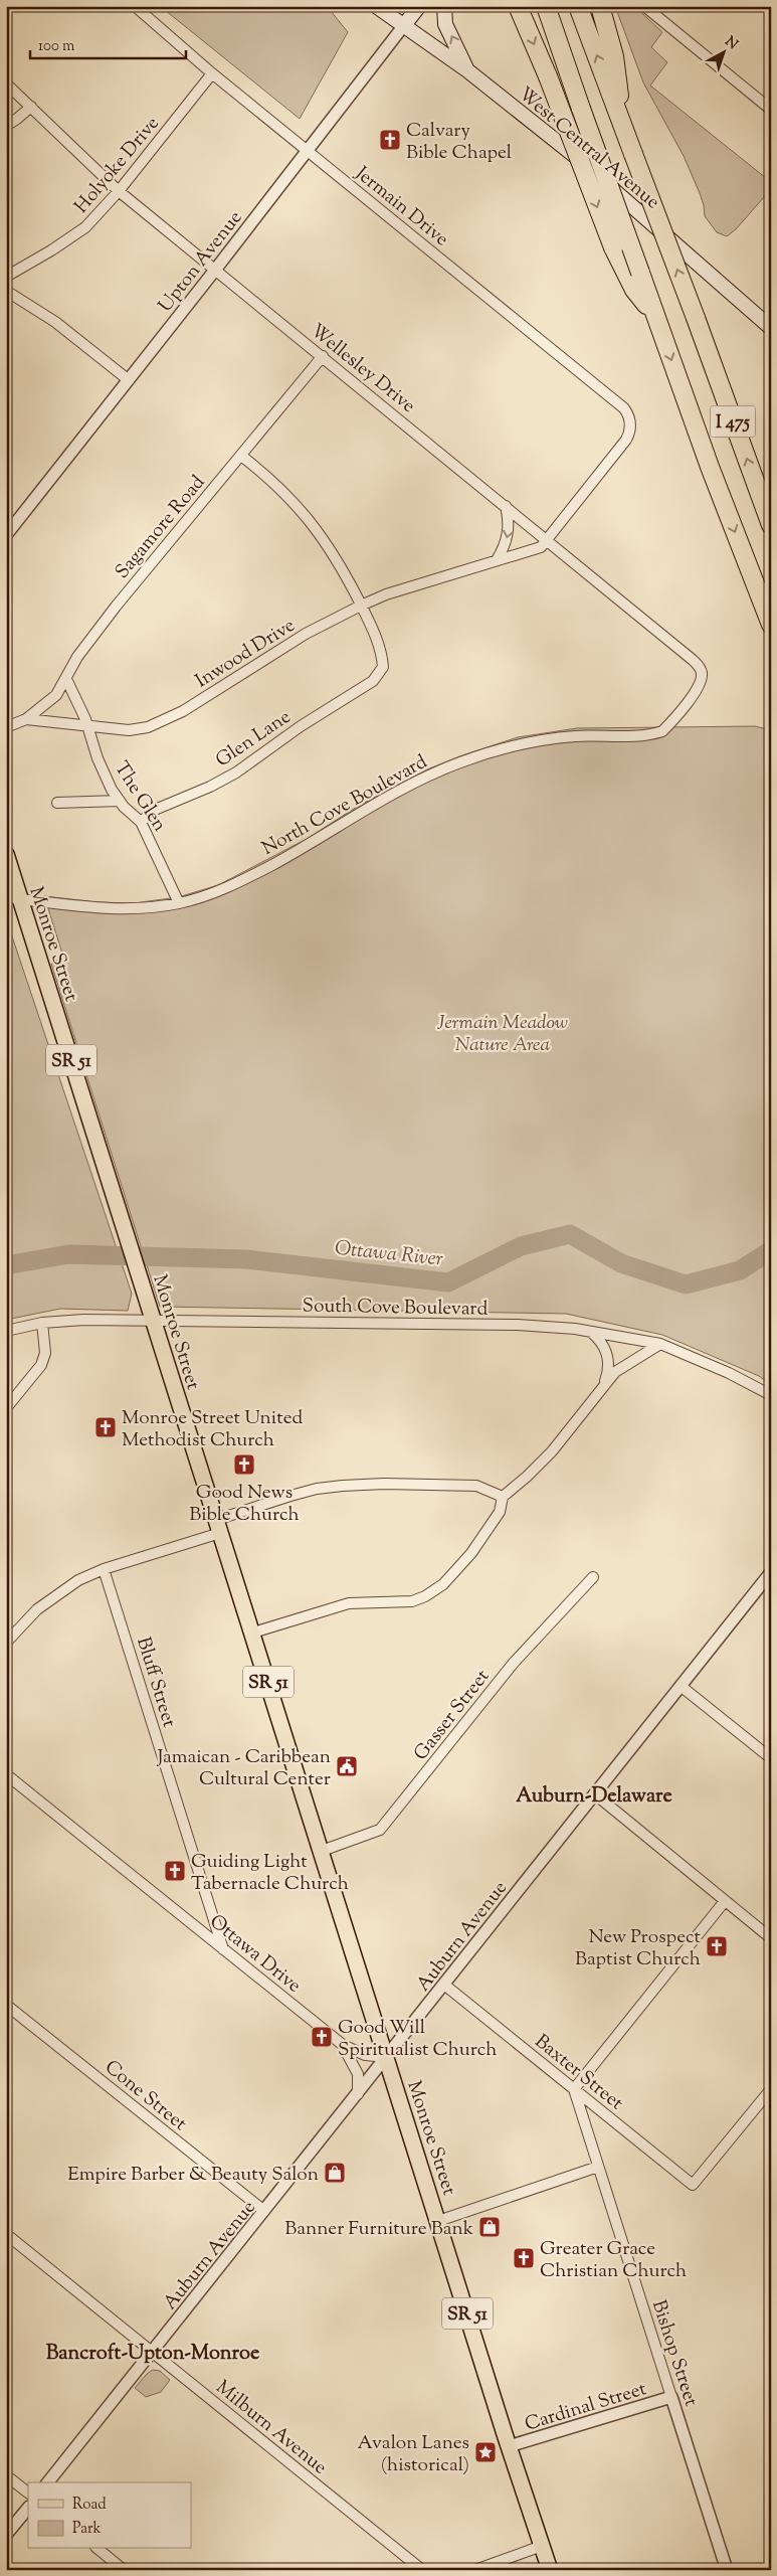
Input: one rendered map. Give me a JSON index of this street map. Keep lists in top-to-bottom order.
{
  "streets": {
    "highway": ["I 475"],
    "main road": [
      "West Central Avenue",
      "Upton Avenue",
      "Monroe Street",
      "SR 51"
    ],
    "street": [
      "Holyoke Drive",
      "Jermain Drive",
      "Wellesley Drive",
      "Sagamore Road",
      "Inwood Drive",
      "Glen Lane",
      "The Glen",
      "North Cove Boulevard",
      "South Cove Boulevard",
      "Bluff Street",
      "Gasser Street",
      "Auburn Avenue",
      "Ottawa Drive",
      "Baxter Street",
      "Cone Street",
      "Bishop Street",
      "Cardinal Street",
      "Milburn Avenue"
    ]
  },
  "crossings": [
    ["West Central Avenue", "Upton Avenue"],
    ["Holyoke Drive", "Jermain Drive"],
    ["Holyoke Drive", "Wellesley Drive"],
    ["Jermain Drive", "Upton Avenue"],
    ["Jermain Drive", "Inwood Drive"],
    ["Upton Avenue", "Wellesley Drive"],
    ["Wellesley Drive", "Sagamore Road"],
    ["Wellesley Drive", "Inwood Drive"],
    ["Wellesley Drive", "North Cove Boulevard"],
    ["Sagamore Road", "Inwood Drive"],
    ["Sagamore Road", "The Glen"],
    ["Inwood Drive", "Glen Lane"],
    ["Inwood Drive", "The Glen"],
    ["Glen Lane", "The Glen"],
    ["The Glen", "North Cove Boulevard"],
    ["North Cove Boulevard", "Monroe Street"],
    ["Monroe Street", "South Cove Boulevard"],
    ["Monroe Street", "Gasser Street"],
    ["Monroe Street", "Auburn Avenue"],
    ["Monroe Street", "Ottawa Drive"],
    ["Monroe Street", "Cardinal Street"],
    ["Bluff Street", "Ottawa Drive"],
    ["Auburn Avenue", "Ottawa Drive"],
    ["Auburn Avenue", "Baxter Street"],
    ["Auburn Avenue", "Cone Street"],
    ["Auburn Avenue", "Milburn Avenue"],
    ["Baxter Street", "Bishop Street"],
    ["Bishop Street", "Cardinal Street"]
  ],
  "districts": ["Auburn-Delaware", "Bancroft-Upton-Monroe"],
  "water": ["Ottawa River"],
  "parks": ["Jermain Meadow Nature Area"],
  "places": {
    "church": [
      "Calvary Bible Chapel",
      "Monroe Street United Methodist Church",
      "Good News Bible Church",
      "Guiding Light Tabernacle Church",
      "New Prospect Baptist Church",
      "Good Will Spiritualist Church",
      "Greater Grace Christian Church"
    ],
    "public building": ["Jamaican - Caribbean Cultural Center"],
    "shop": ["Empire Barber & Beauty Salon", "Banner Furniture Bank"],
    "place": ["Avalon Lanes (historical)"]
  },
  "legend": ["Road", "Park"],
  "scale_bar": "100 m",
  "north": "top right"
}
